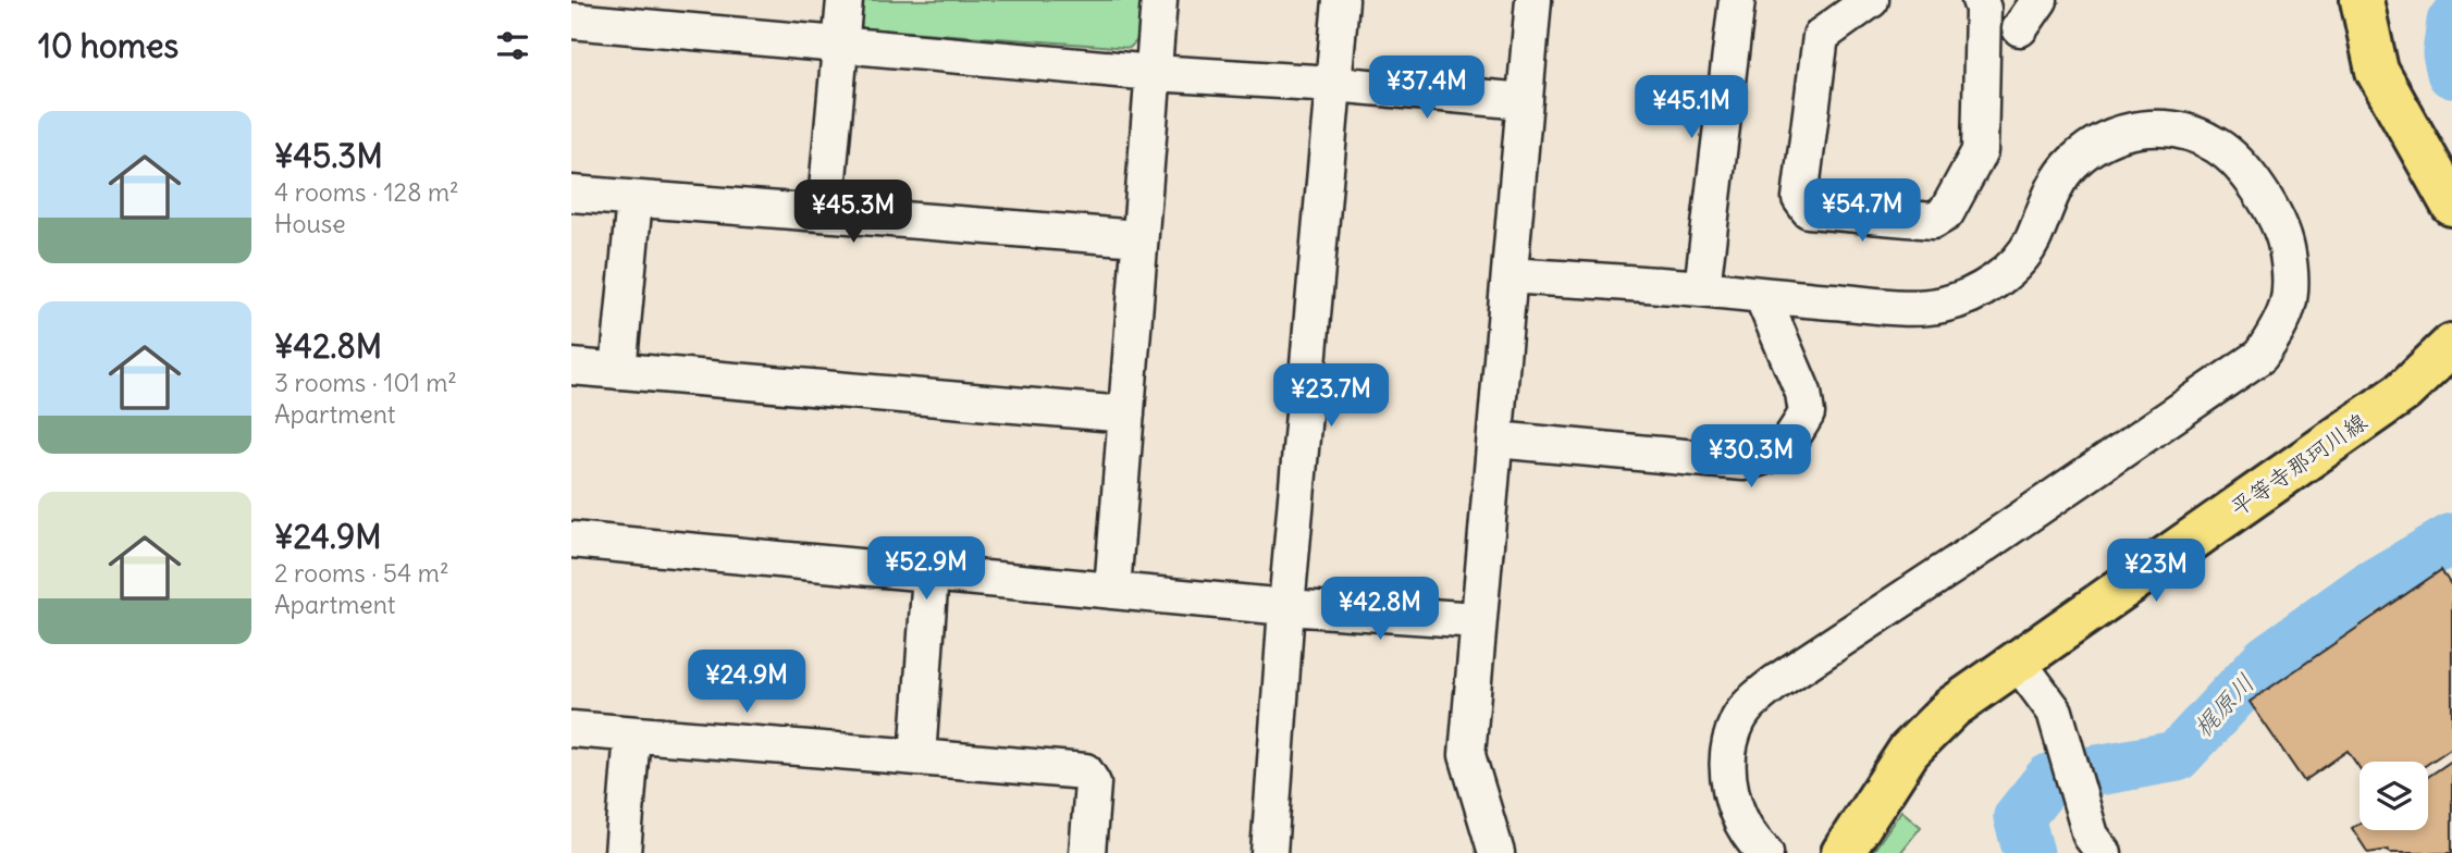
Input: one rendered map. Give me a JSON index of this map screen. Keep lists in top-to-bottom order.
{
  "streets": {
    "main road": ["平等寺那珂川線"]
  },
  "water": ["梶原川"],
  "page": {
    "heading": "10 homes",
    "price": [
      "¥37.4M",
      "¥45.1M",
      "¥54.7M",
      "¥45.3M",
      "¥23.7M",
      "¥30.3M",
      "¥52.9M",
      "¥23M",
      "¥42.8M",
      "¥24.9M"
    ],
    "list": [
      {
        "name": "¥45.3M",
        "note": "4 rooms · 128 m² · House"
      },
      {
        "name": "¥42.8M",
        "note": "3 rooms · 101 m² · Apartment"
      },
      {
        "name": "¥24.9M",
        "note": "2 rooms · 54 m² · Apartment"
      }
    ]
  }
}
